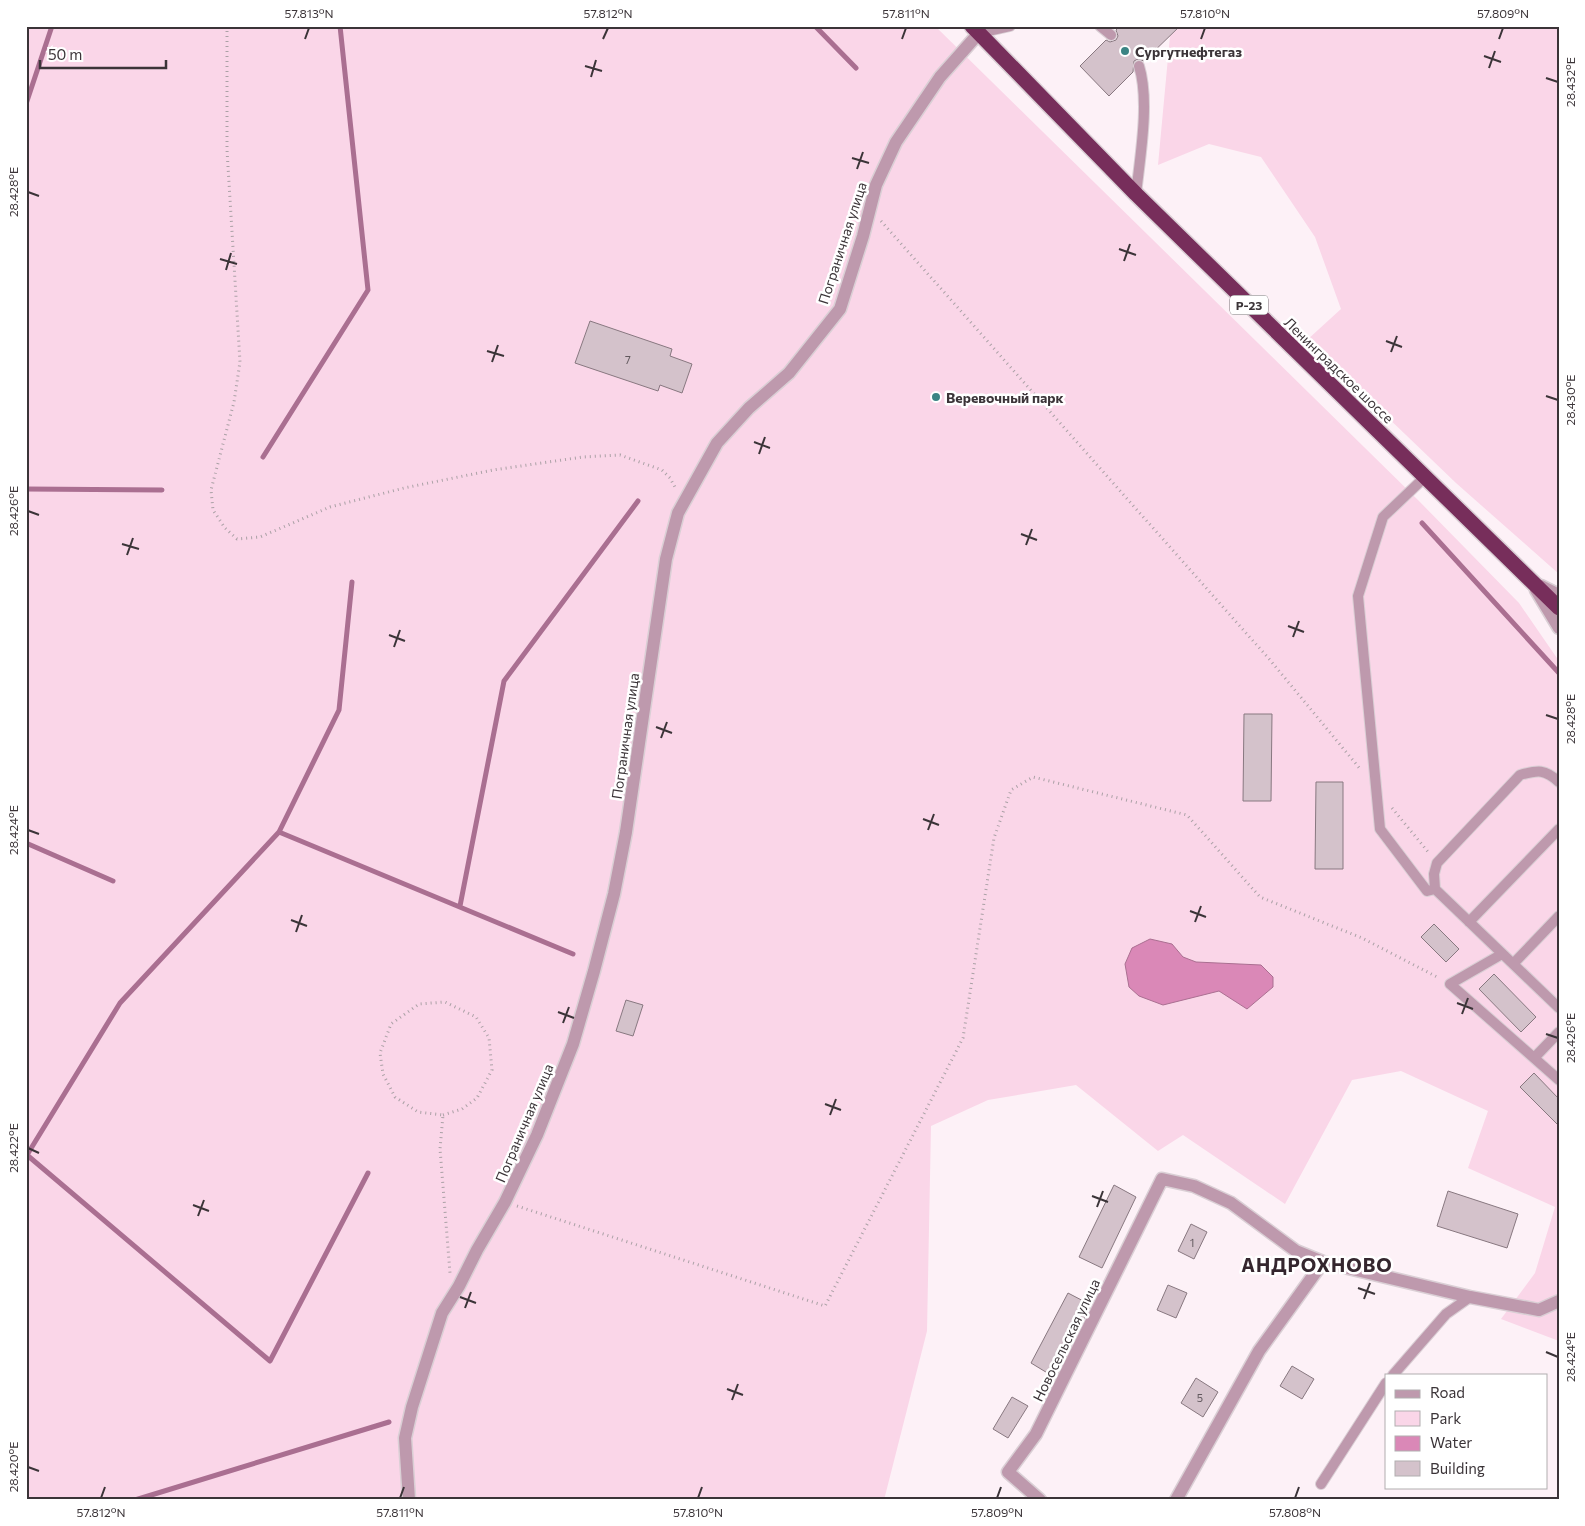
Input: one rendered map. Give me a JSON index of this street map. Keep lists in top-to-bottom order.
{
  "streets": {
    "highway": ["Р-23", "Ленинградское шоссе"],
    "street": ["Пограничная улица", "Новосельская улица"]
  },
  "crossings": [
    ["Пограничная улица", "Ленинградское шоссе"]
  ],
  "districts": ["АНДРОХНОВО"],
  "places": ["Сургутнефтегаз", "Веревочный парк"],
  "house_numbers": ["7", "1", "5"],
  "legend": [
    "Road",
    "Park",
    "Water",
    "Building"
  ],
  "scale_bar": "50 m",
  "coordinates": [
    "57.813°N",
    "57.812°N",
    "57.811°N",
    "57.810°N",
    "57.809°N",
    "28.432°E",
    "28.428°E",
    "28.430°E",
    "28.426°E",
    "28.424°E",
    "28.422°E",
    "28.420°E",
    "57.808°N"
  ]
}
